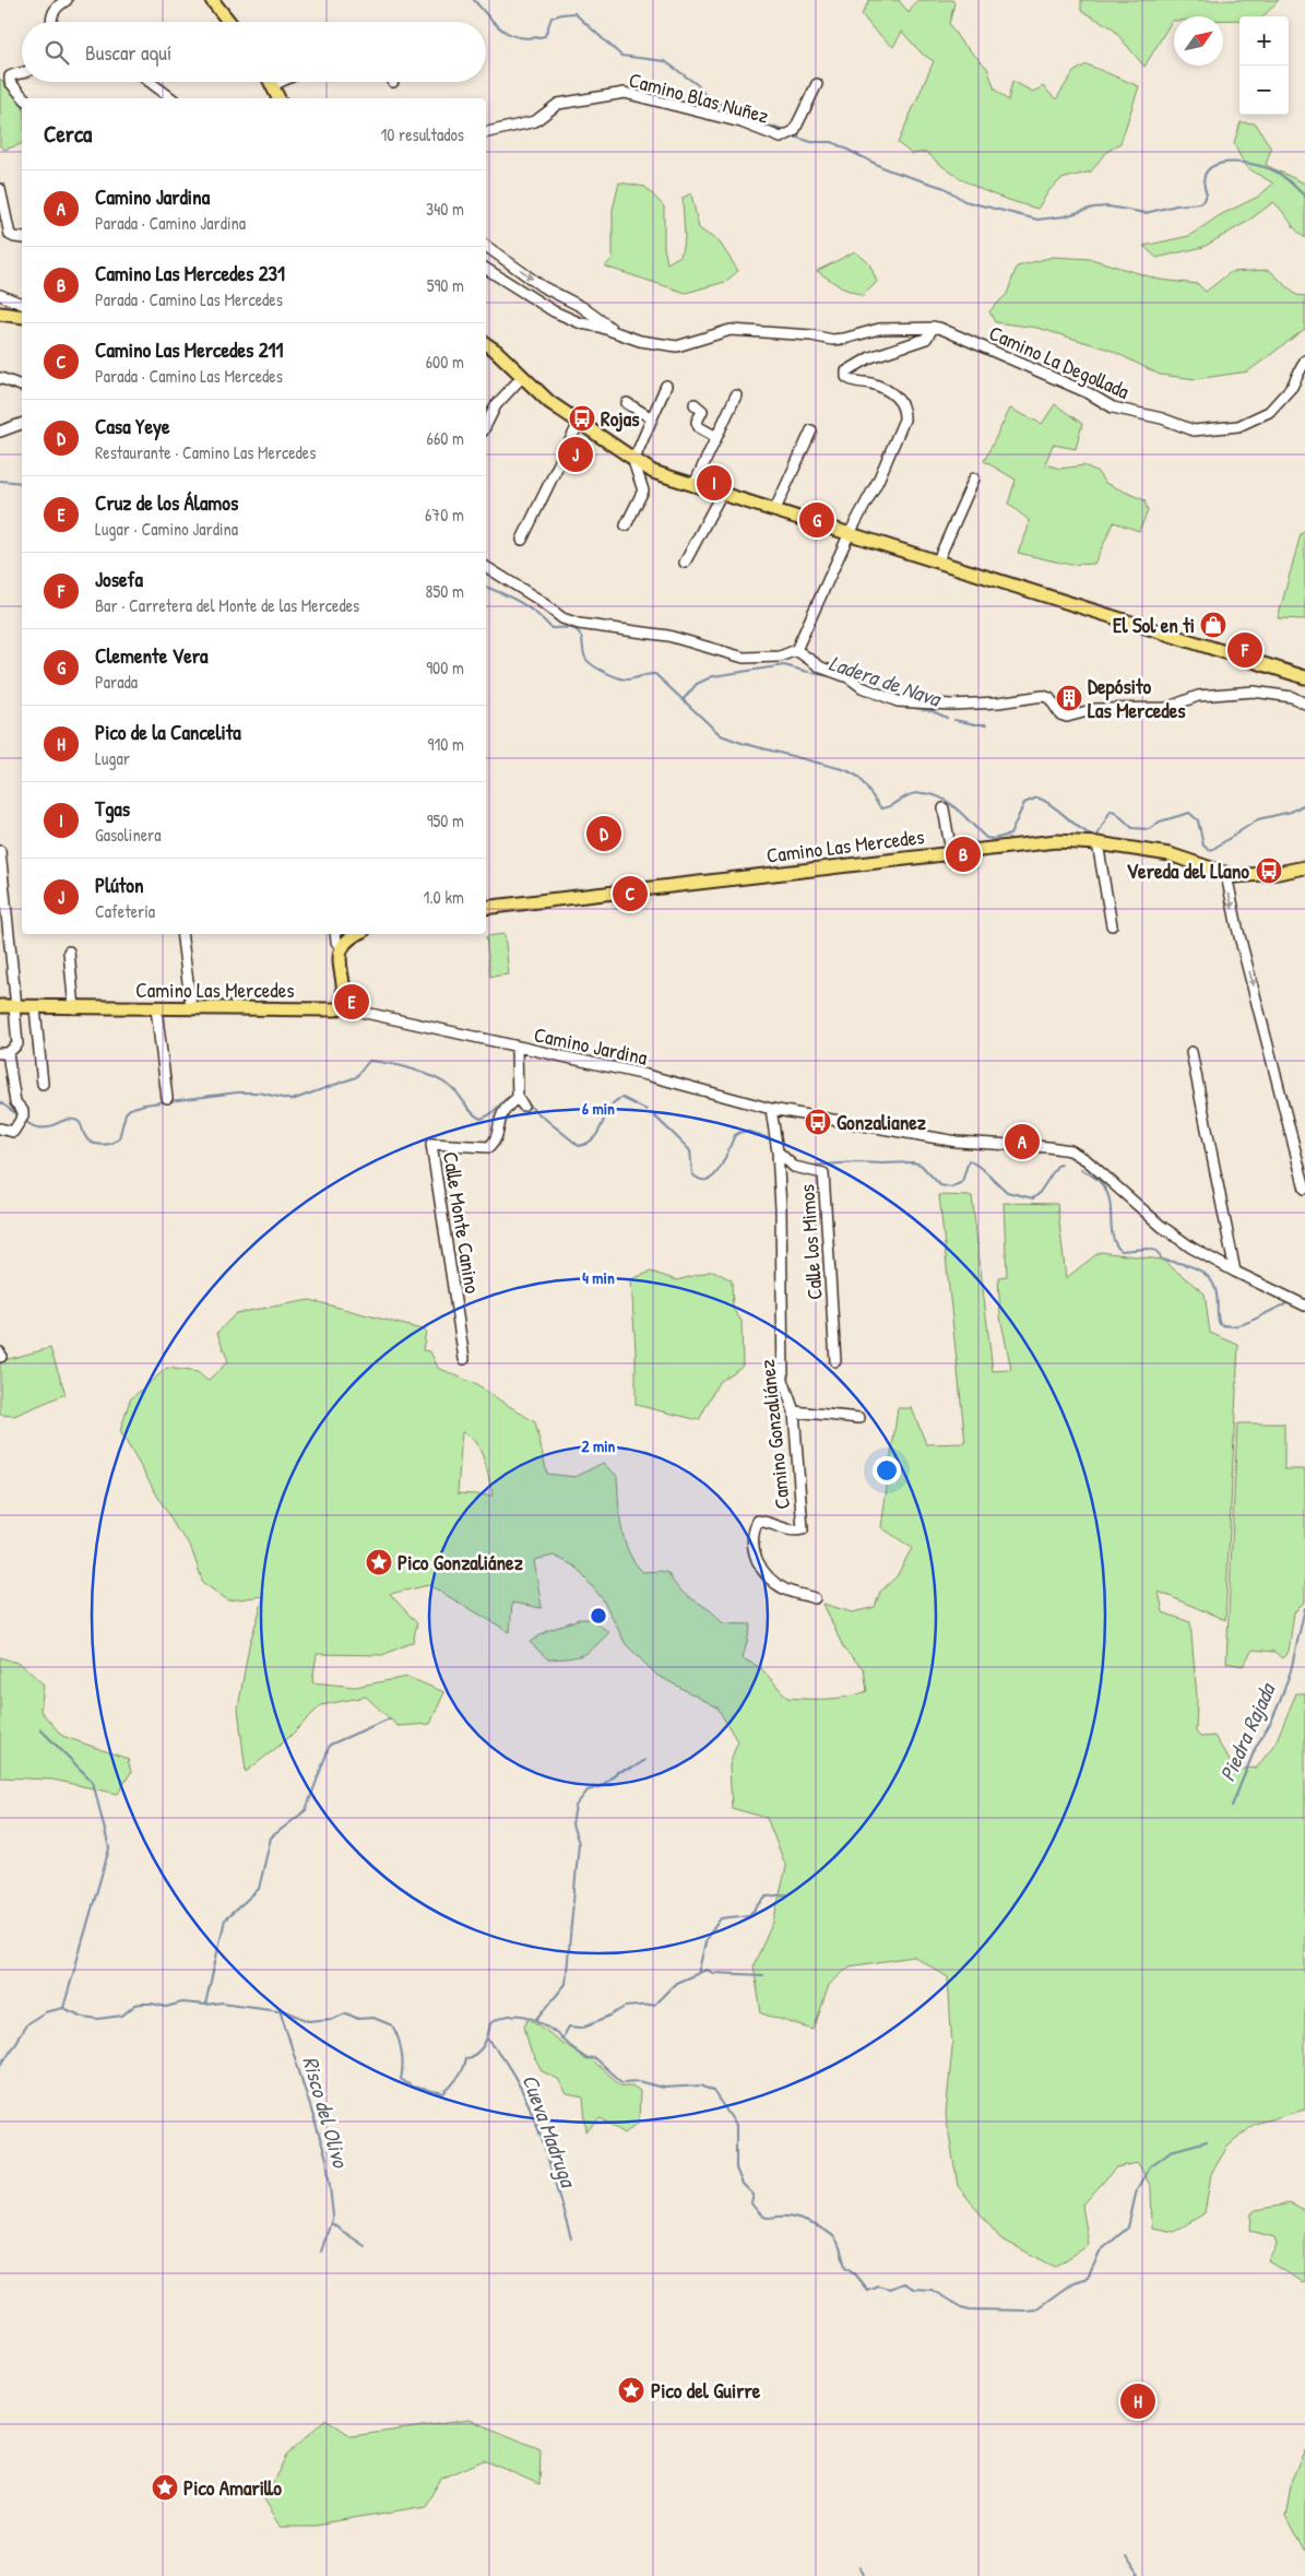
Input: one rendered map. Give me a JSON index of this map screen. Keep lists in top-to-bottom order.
{
  "streets": {
    "main road": ["Camino Las Mercedes"],
    "street": [
      "Camino Blas Nuñez",
      "Camino La Degollada",
      "Camino Jardina",
      "Calle Monte Canino",
      "Calle los Mimos",
      "Camino Gonzaliánez"
    ]
  },
  "crossings": [
    ["Camino Las Mercedes", "Camino Jardina"],
    ["Camino Jardina", "Calle Monte Canino"],
    ["Camino Jardina", "Camino Gonzaliánez"],
    ["Calle los Mimos", "Camino Gonzaliánez"]
  ],
  "water": [
    "Ladera de Nava",
    "Piedra Rajada",
    "Risco del Olivo",
    "Cueva Madruga"
  ],
  "places": {
    "bus stop": ["Rojas", "Vereda del Llano", "Gonzalianez"],
    "shop": ["El Sol en ti"],
    "building": ["Depósito Las Mercedes"],
    "place": ["Pico Gonzaliánez", "Pico del Guirre", "Pico Amarillo"]
  },
  "north": "top right",
  "page": {
    "map_buttons": ["+", "−"],
    "search": "Buscar aquí",
    "heading": ["Cerca", "10 resultados"],
    "list": [
      {
        "mark": "A",
        "name": "Camino Jardina",
        "note": "Parada · Camino Jardina",
        "value": "340 m"
      },
      {
        "mark": "B",
        "name": "Camino Las Mercedes 231",
        "note": "Parada · Camino Las Mercedes",
        "value": "590 m"
      },
      {
        "mark": "C",
        "name": "Camino Las Mercedes 211",
        "note": "Parada · Camino Las Mercedes",
        "value": "600 m"
      },
      {
        "mark": "D",
        "name": "Casa Yeye",
        "note": "Restaurante · Camino Las Mercedes",
        "value": "660 m"
      },
      {
        "mark": "E",
        "name": "Cruz de los Álamos",
        "note": "Lugar · Camino Jardina",
        "value": "670 m"
      },
      {
        "mark": "F",
        "name": "Josefa",
        "note": "Bar · Carretera del Monte de las Mercedes",
        "value": "850 m"
      },
      {
        "mark": "G",
        "name": "Clemente Vera",
        "note": "Parada",
        "value": "900 m"
      },
      {
        "mark": "H",
        "name": "Pico de la Cancelita",
        "note": "Lugar",
        "value": "910 m"
      },
      {
        "mark": "I",
        "name": "Tgas",
        "note": "Gasolinera",
        "value": "950 m"
      },
      {
        "mark": "J",
        "name": "Plúton",
        "note": "Cafetería",
        "value": "1.0 km"
      }
    ],
    "pins": [
      "J",
      "I",
      "G",
      "F",
      "D",
      "B",
      "C",
      "E",
      "A",
      "H"
    ]
  },
  "rings": ["6 min", "4 min", "2 min"]
}
